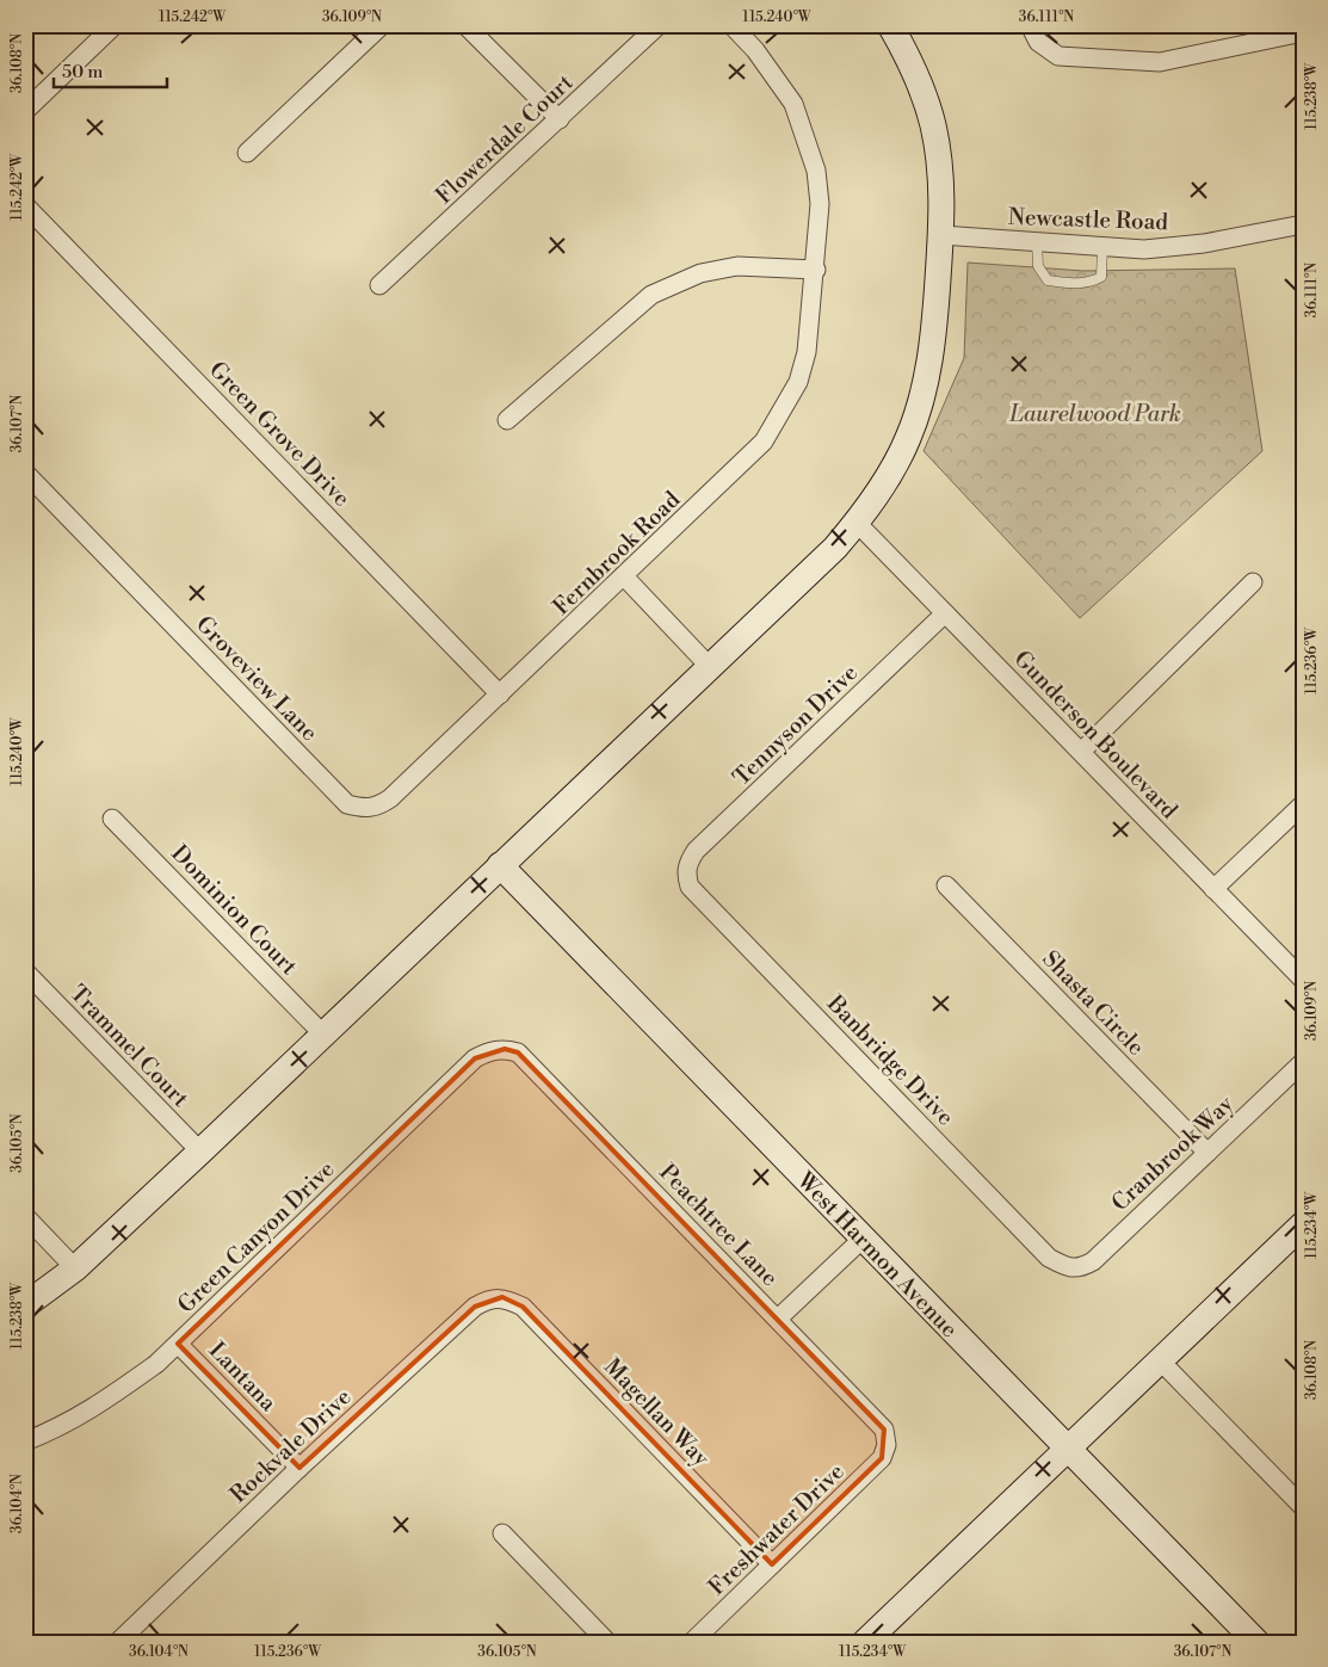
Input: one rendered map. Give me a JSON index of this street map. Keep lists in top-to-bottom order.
{
  "streets": {
    "street": [
      "Flowerdale Court",
      "Newcastle Road",
      "Green Grove Drive",
      "Fernbrook Road",
      "Groveview Lane",
      "Tennyson Drive",
      "Gunderson Boulevard",
      "Dominion Court",
      "Shasta Circle",
      "Trammel Court",
      "Banbridge Drive",
      "Cranbrook Way",
      "Peachtree Lane",
      "Green Canyon Drive",
      "West Harmon Avenue",
      "Lantana",
      "Magellan Way",
      "Rockvale Drive",
      "Freshwater Drive"
    ]
  },
  "crossings": [
    ["Green Grove Drive", "Fernbrook Road"],
    ["Fernbrook Road", "Groveview Lane"],
    ["Tennyson Drive", "Gunderson Boulevard"],
    ["Tennyson Drive", "Banbridge Drive"],
    ["Shasta Circle", "Cranbrook Way"],
    ["Banbridge Drive", "Cranbrook Way"],
    ["Peachtree Lane", "Green Canyon Drive"],
    ["Peachtree Lane", "Freshwater Drive"],
    ["Green Canyon Drive", "Lantana"],
    ["Lantana", "Rockvale Drive"],
    ["Magellan Way", "Rockvale Drive"],
    ["Magellan Way", "Freshwater Drive"]
  ],
  "parks": ["Laurelwood Park"],
  "scale_bar": "50 m",
  "coordinates": [
    "115.242°W",
    "36.109°N",
    "115.240°W",
    "36.111°N",
    "36.108°N",
    "115.238°W",
    "36.107°N",
    "115.236°W",
    "36.105°N",
    "115.234°W",
    "36.104°N"
  ]
}
